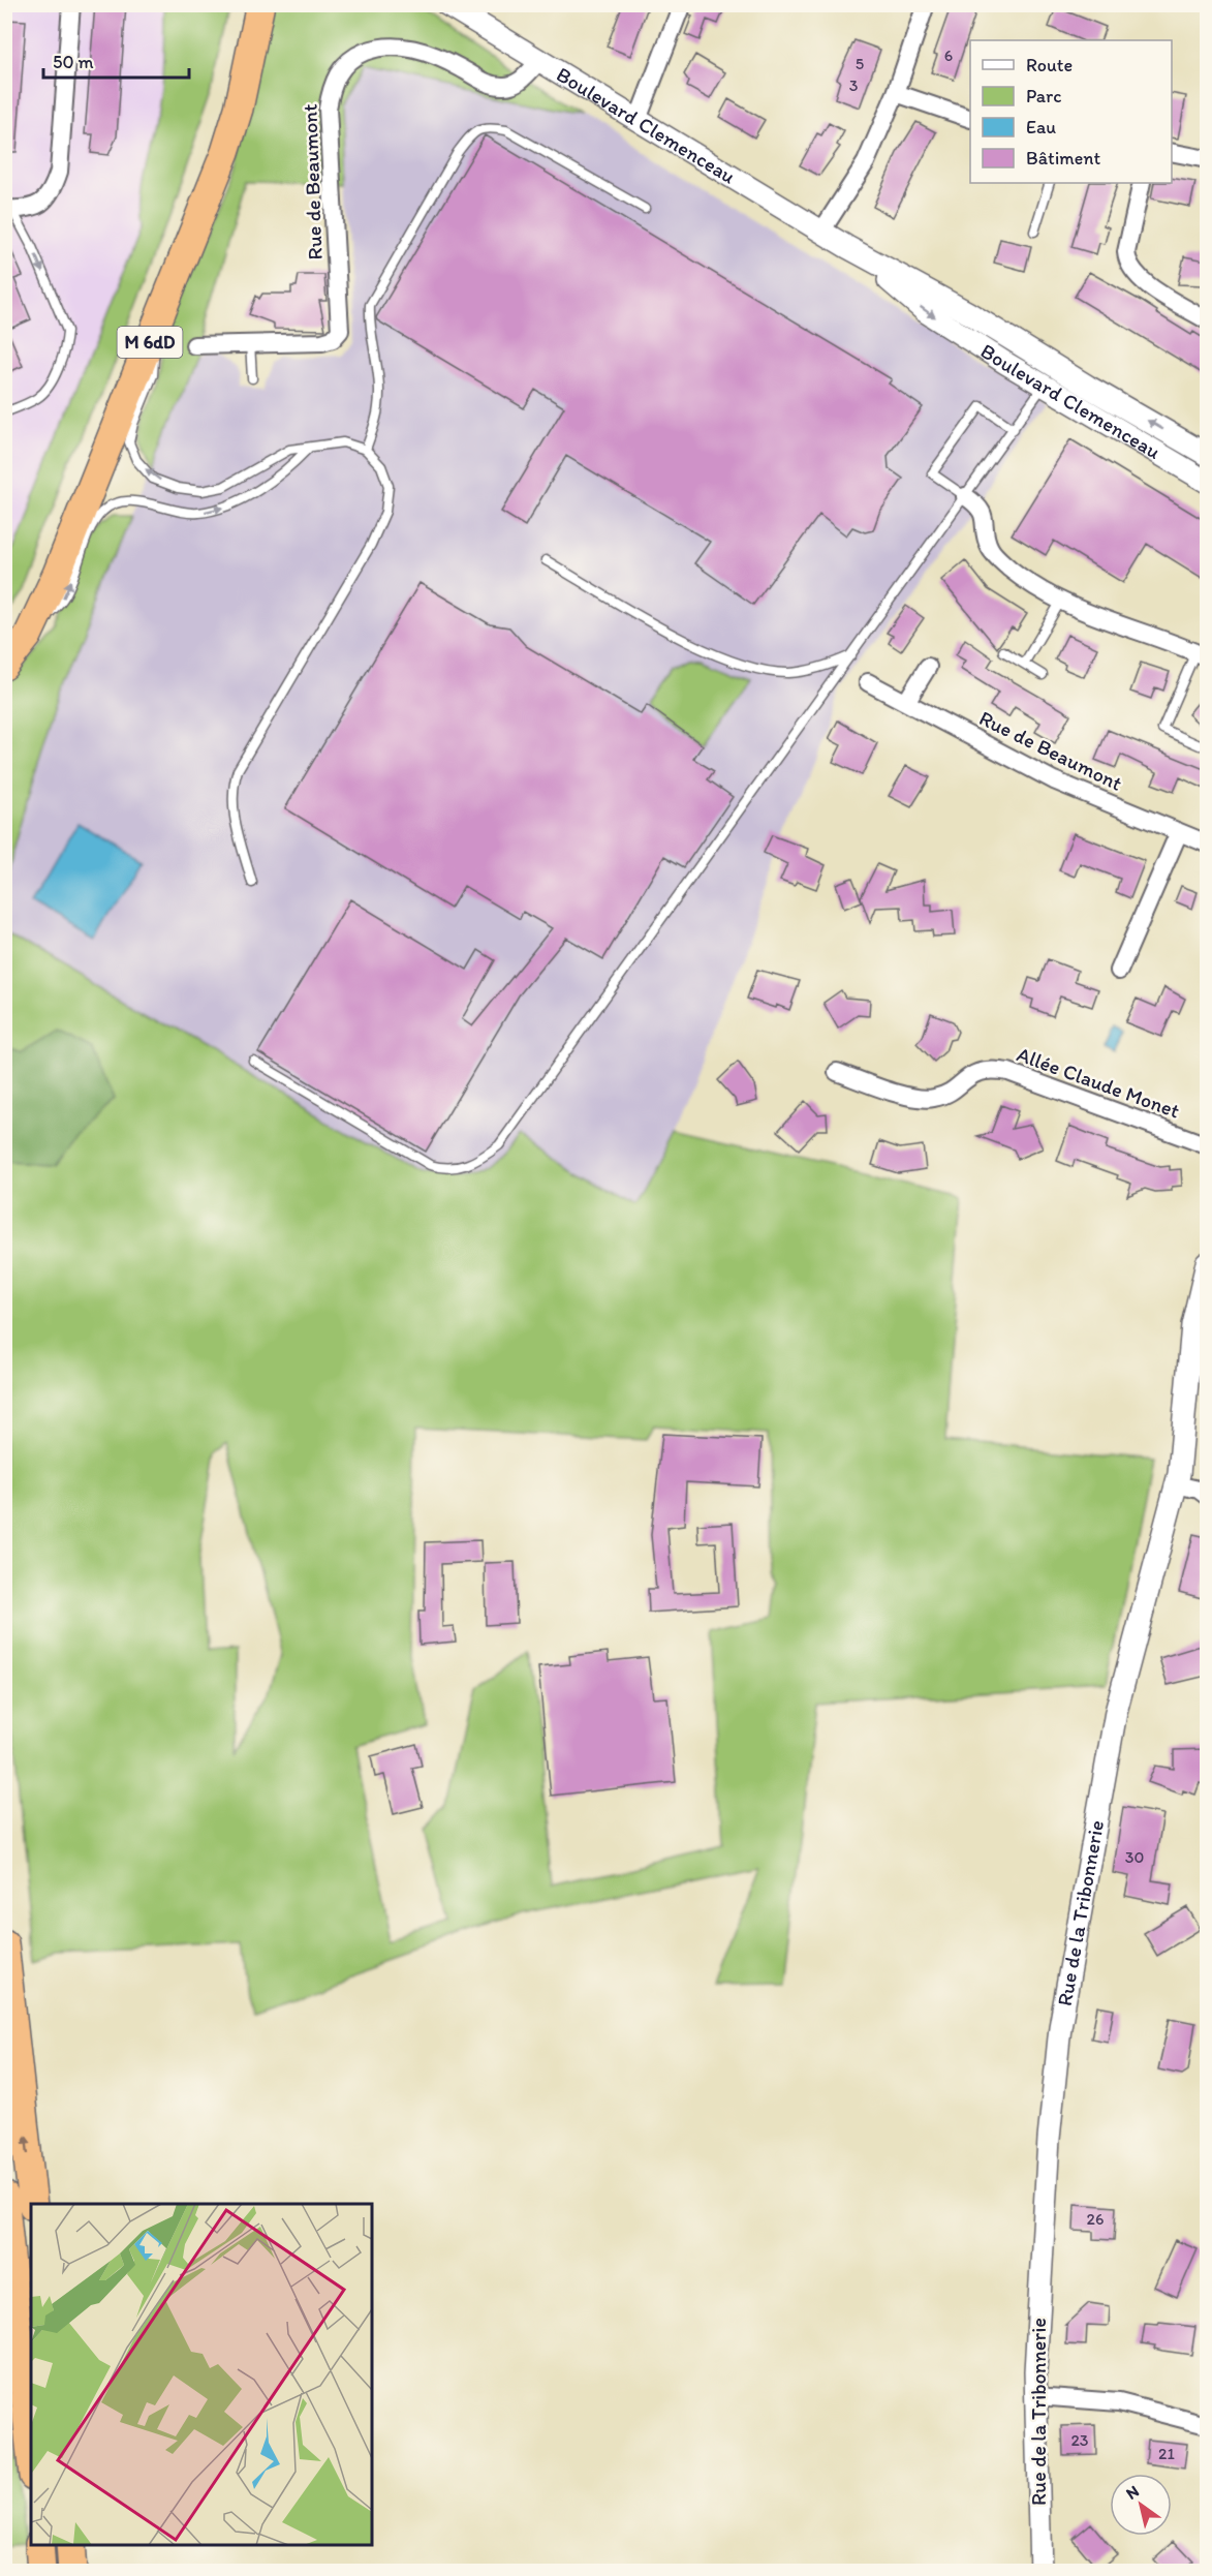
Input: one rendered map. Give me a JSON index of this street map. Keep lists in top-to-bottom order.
{
  "streets": {
    "highway": ["M 6dD"],
    "street": [
      "Boulevard Clemenceau",
      "Rue de Beaumont",
      "Allée Claude Monet",
      "Rue de la Tribonnerie"
    ]
  },
  "crossings": [
    ["Boulevard Clemenceau", "Rue de Beaumont"]
  ],
  "house_numbers": [
    "6",
    "5",
    "3",
    "30",
    "26",
    "23",
    "21"
  ],
  "legend": [
    "Route",
    "Parc",
    "Eau",
    "Bâtiment"
  ],
  "scale_bar": "50 m",
  "north": "top left"
}
